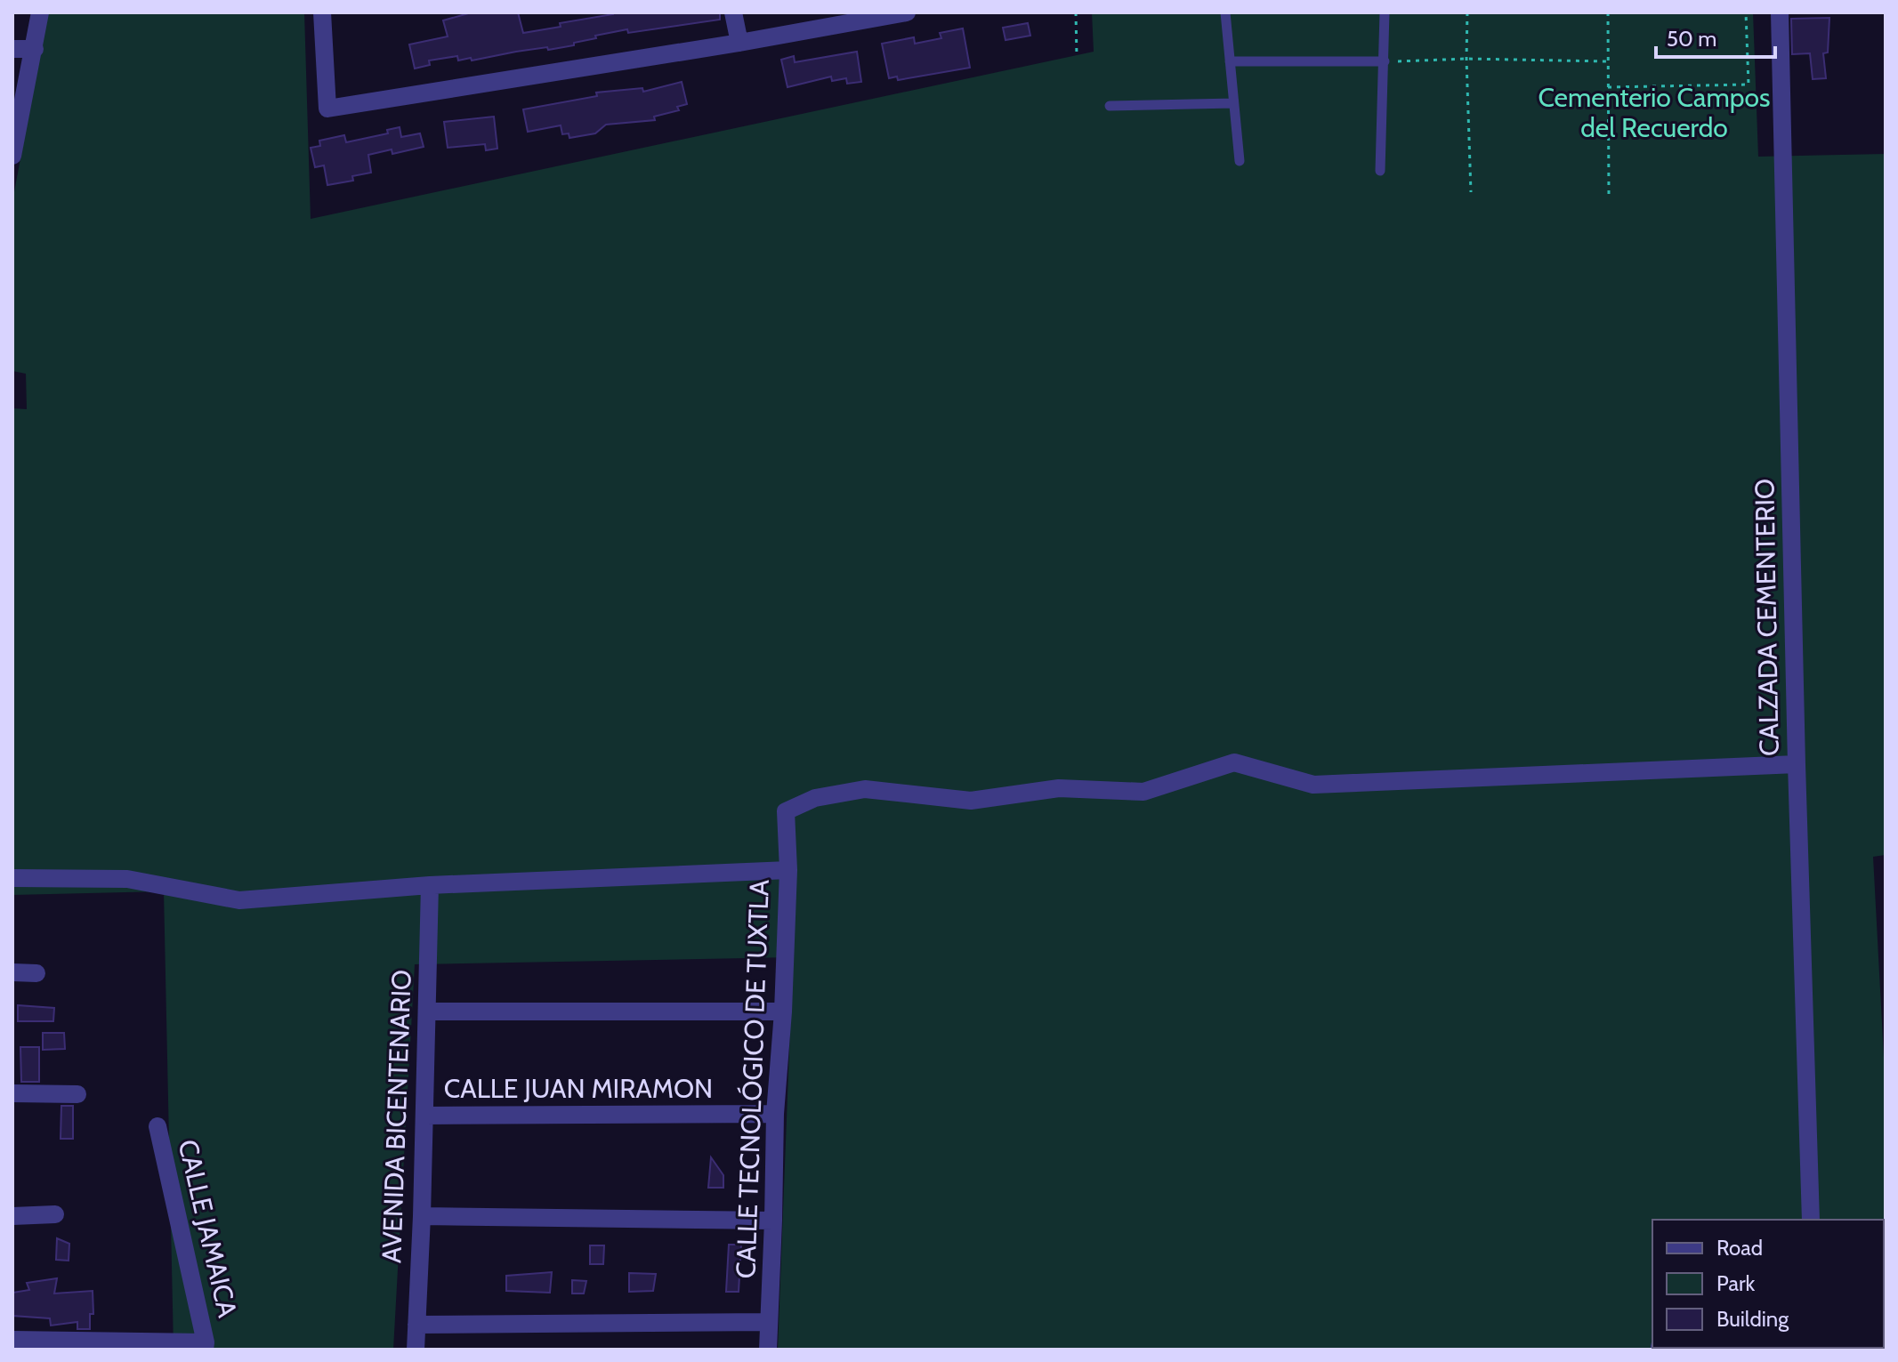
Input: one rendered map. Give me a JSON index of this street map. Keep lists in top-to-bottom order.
{
  "streets": {
    "street": [
      "CALZADA CEMENTERIO",
      "CALLE TECNOLÓGICO DE TUXTLA",
      "CALLE JUAN MIRAMON",
      "AVENIDA BICENTENARIO",
      "CALLE JAMAICA"
    ]
  },
  "crossings": [
    ["CALZADA CEMENTERIO", "CALLE TECNOLÓGICO DE TUXTLA"],
    ["CALLE TECNOLÓGICO DE TUXTLA", "CALLE JUAN MIRAMON"],
    ["CALLE JUAN MIRAMON", "AVENIDA BICENTENARIO"]
  ],
  "parks": ["Cementerio Campos del Recuerdo"],
  "legend": ["Road", "Park", "Building"],
  "scale_bar": "50 m"
}
